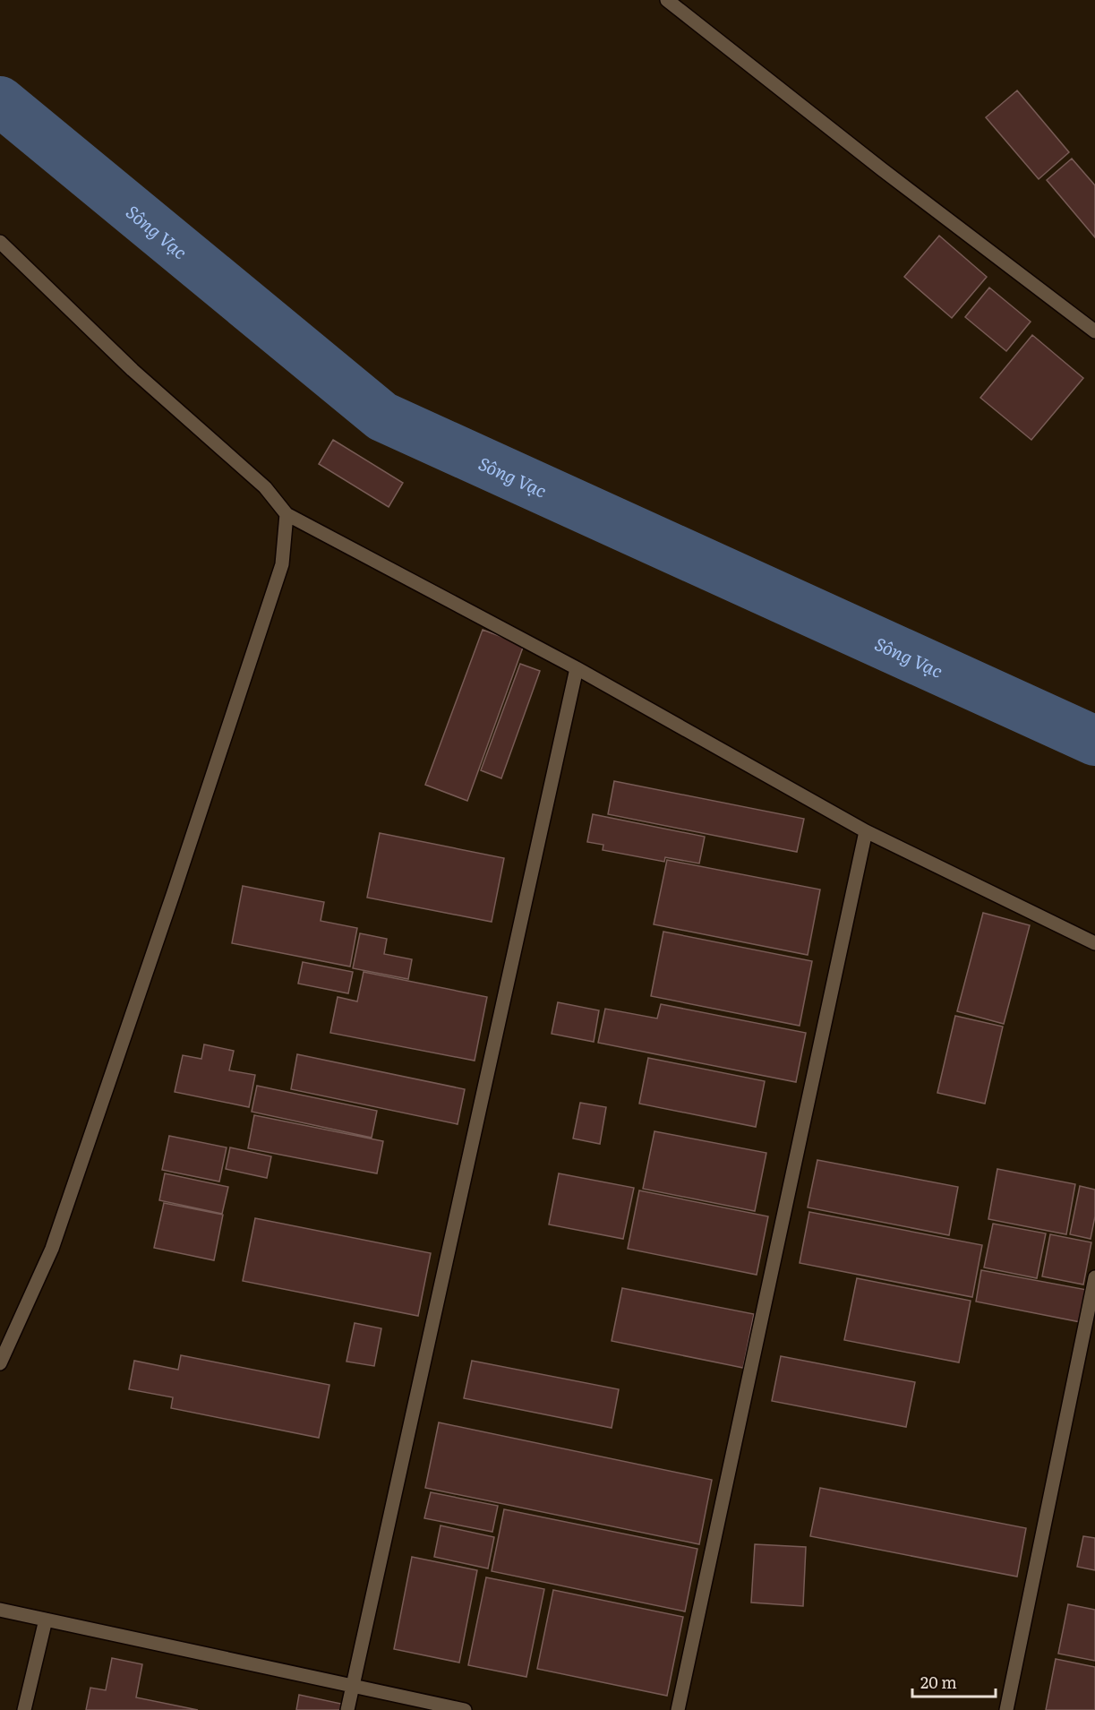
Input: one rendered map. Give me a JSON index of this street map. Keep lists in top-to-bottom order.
{
  "water": ["Sông Vạc"],
  "scale_bar": "20 m"
}
